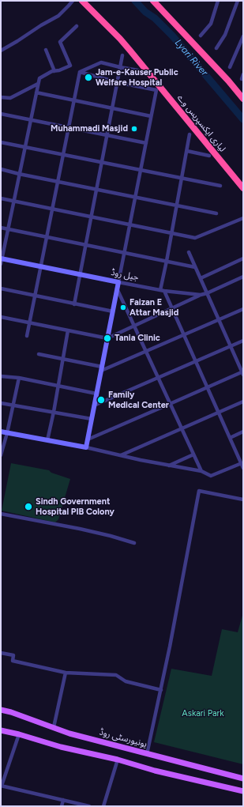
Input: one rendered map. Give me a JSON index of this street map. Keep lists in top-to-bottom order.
{
  "streets": {
    "highway": ["لیاری ایکسپریس وے"],
    "main road": ["یونیورسٹی روڈ"],
    "street": ["جیل روڈ"]
  },
  "water": ["Lyari River"],
  "parks": ["Askari Park"],
  "places": [
    "Jam-e-Kauser Public Welfare Hospital",
    "Muhammadi Masjid",
    "Faizan E Attar Masjid",
    "Tania Clinic",
    "Family Medical Center",
    "Sindh Government Hospital PIB Colony"
  ]
}
